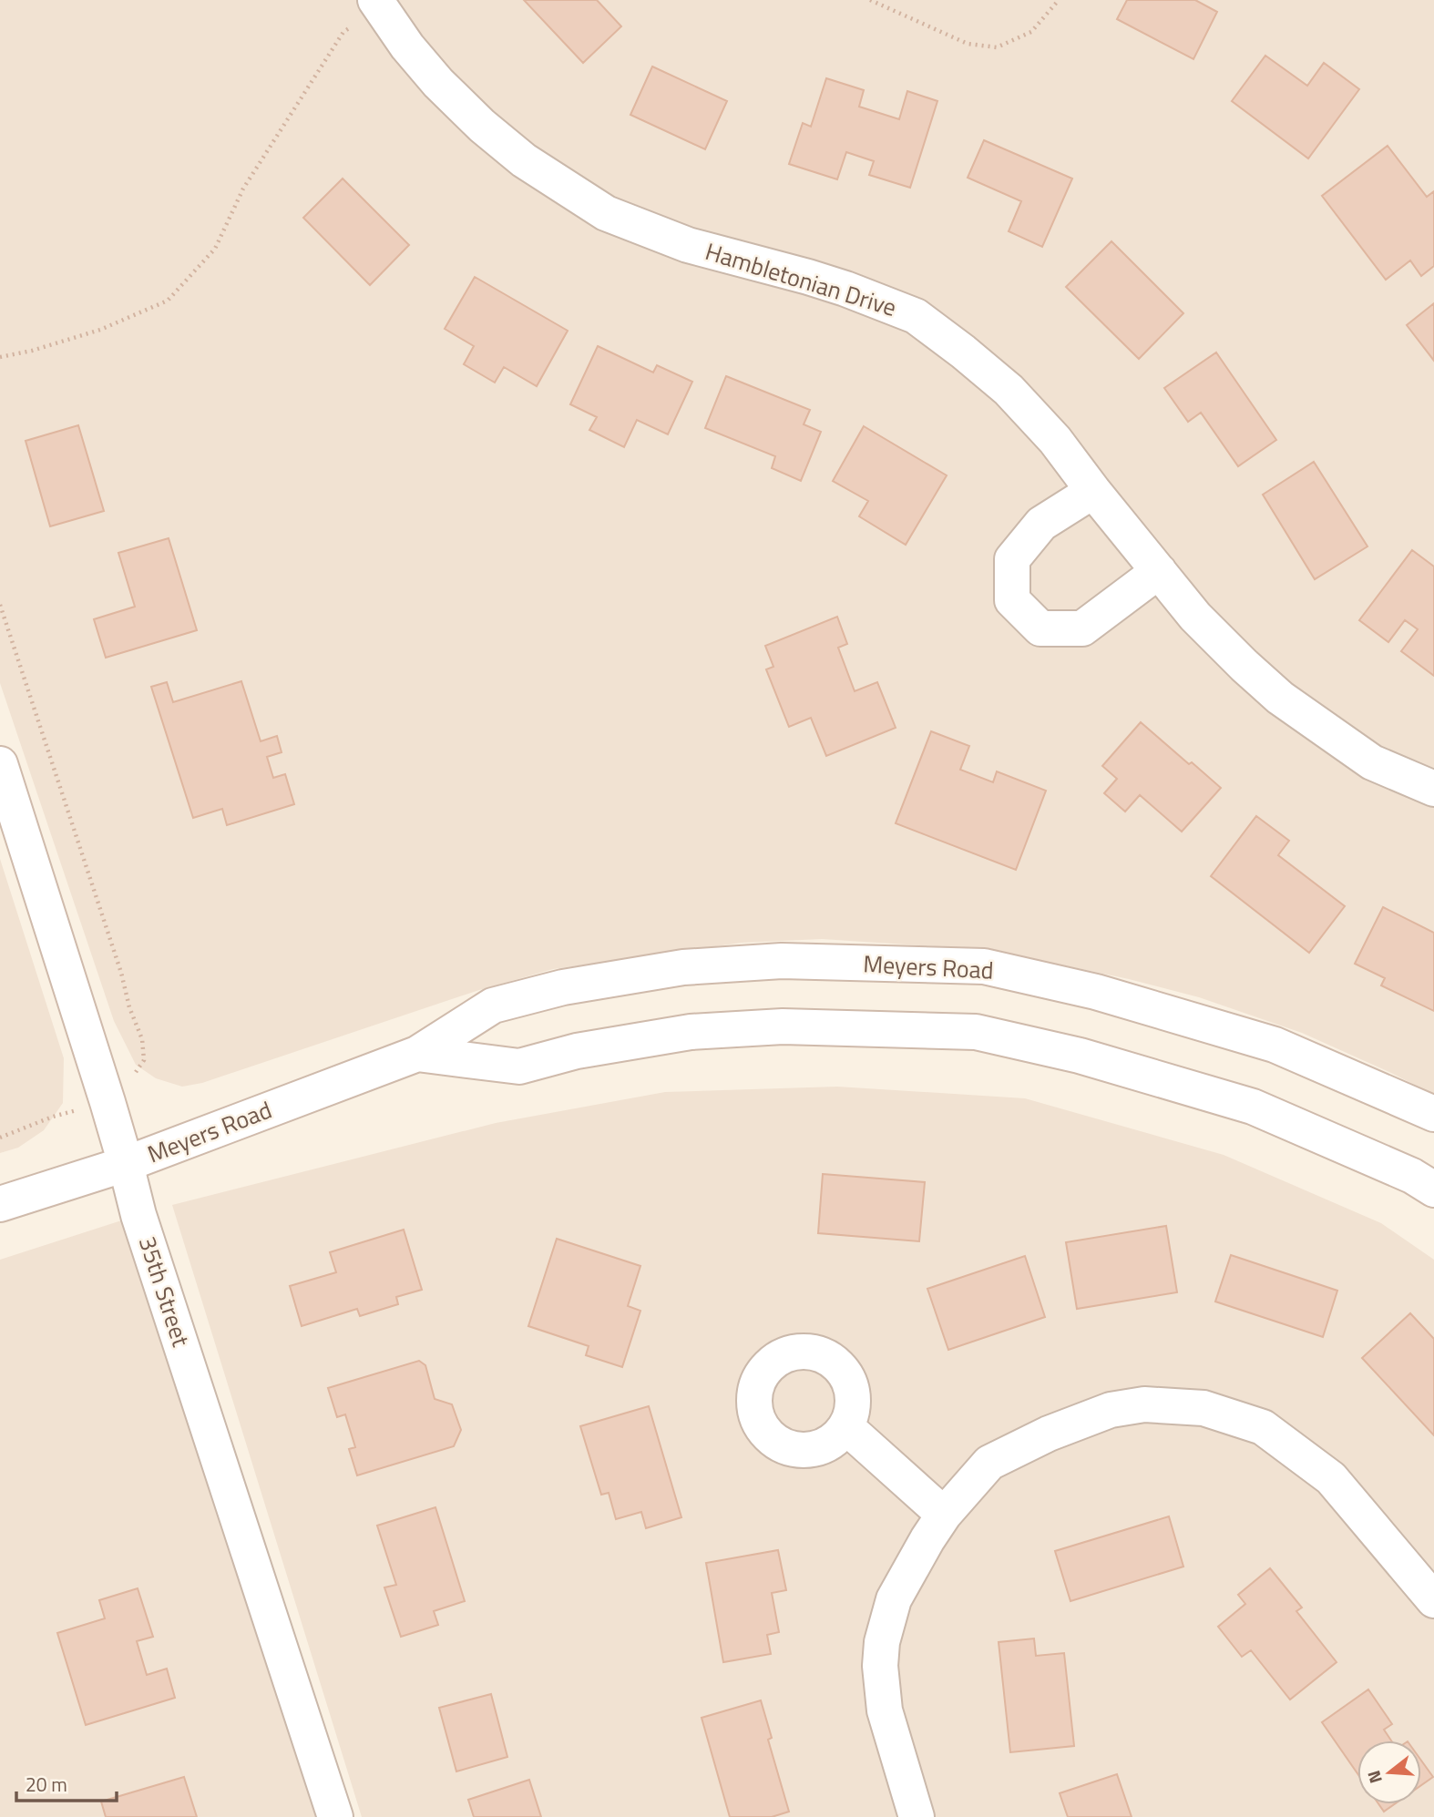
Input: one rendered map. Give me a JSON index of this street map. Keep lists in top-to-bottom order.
{
  "streets": {
    "street": ["Hambletonian Drive", "Meyers Road", "35th Street"]
  },
  "crossings": [
    ["Meyers Road", "35th Street"]
  ],
  "scale_bar": "20 m",
  "north": "left"
}
